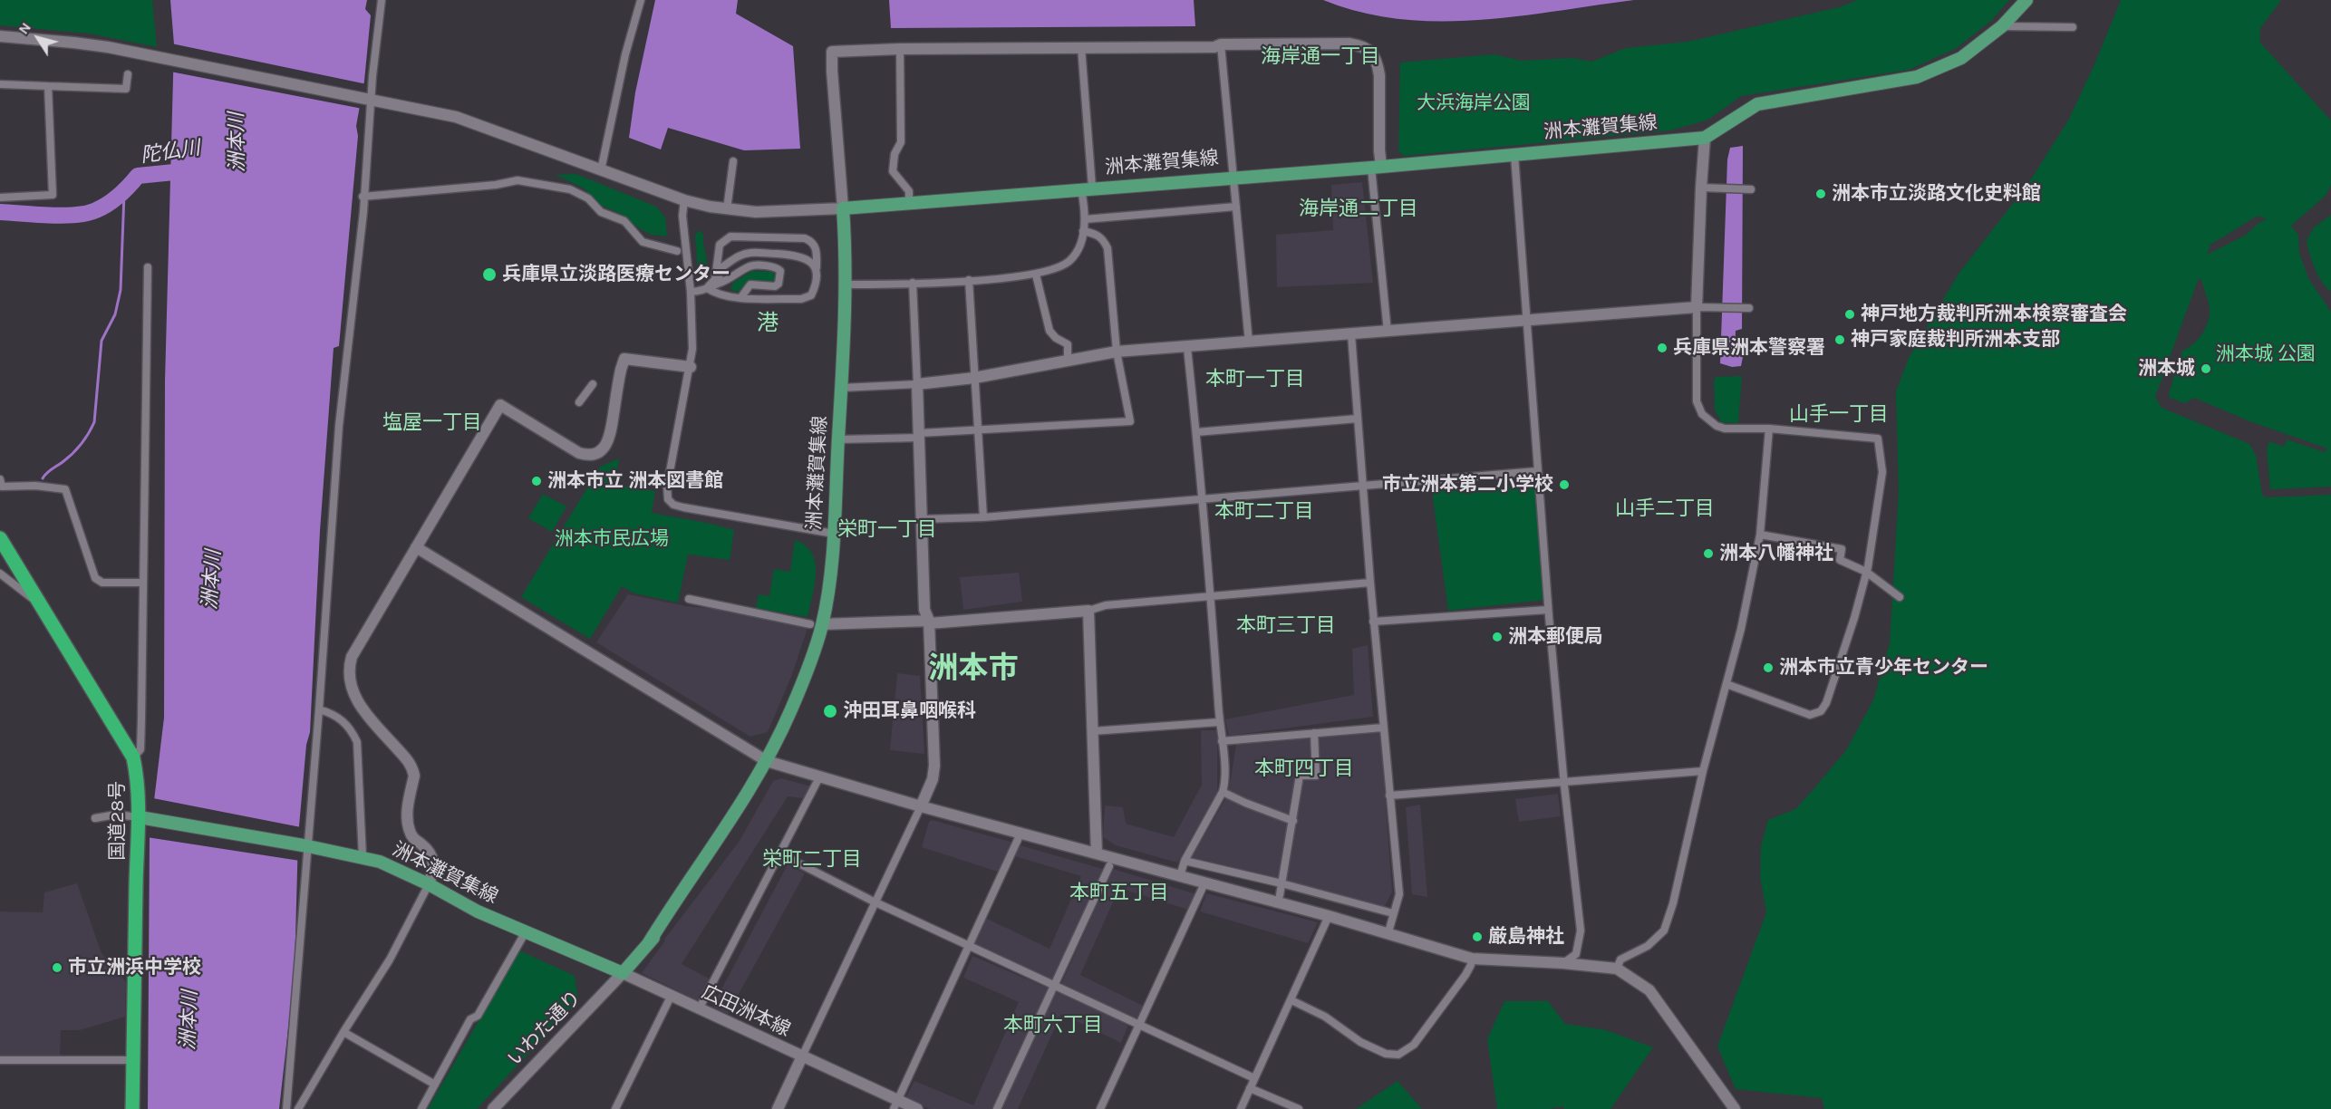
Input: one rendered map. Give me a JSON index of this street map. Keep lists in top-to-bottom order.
{
  "streets": {
    "highway": ["国道28号"],
    "main road": ["洲本灘賀集線"],
    "street": ["広田洲本線", "いわた通り"]
  },
  "crossings": [
    ["洲本灘賀集線", "国道28号"],
    ["洲本灘賀集線", "広田洲本線"],
    ["洲本灘賀集線", "いわた通り"],
    ["広田洲本線", "いわた通り"]
  ],
  "districts": [
    "海岸通一丁目",
    "海岸通二丁目",
    "港",
    "本町一丁目",
    "山手一丁目",
    "塩屋一丁目",
    "山手二丁目",
    "本町二丁目",
    "栄町一丁目",
    "本町三丁目",
    "洲本市",
    "本町四丁目",
    "栄町二丁目",
    "本町五丁目",
    "本町六丁目"
  ],
  "water": ["洲本川", "陀仏川"],
  "parks": ["大浜海岸公園", "洲本城 公園", "洲本市民広場"],
  "places": [
    "洲本市立淡路文化史料館",
    "兵庫県立淡路医療センター",
    "神戸地方裁判所洲本検察審査会",
    "神戸家庭裁判所洲本支部",
    "兵庫県洲本警察署",
    "洲本城",
    "洲本市立 洲本図書館",
    "市立洲本第二小学校",
    "洲本八幡神社",
    "洲本郵便局",
    "洲本市立青少年センター",
    "沖田耳鼻咽喉科",
    "厳島神社",
    "市立洲浜中学校"
  ],
  "north": "top left"
}
